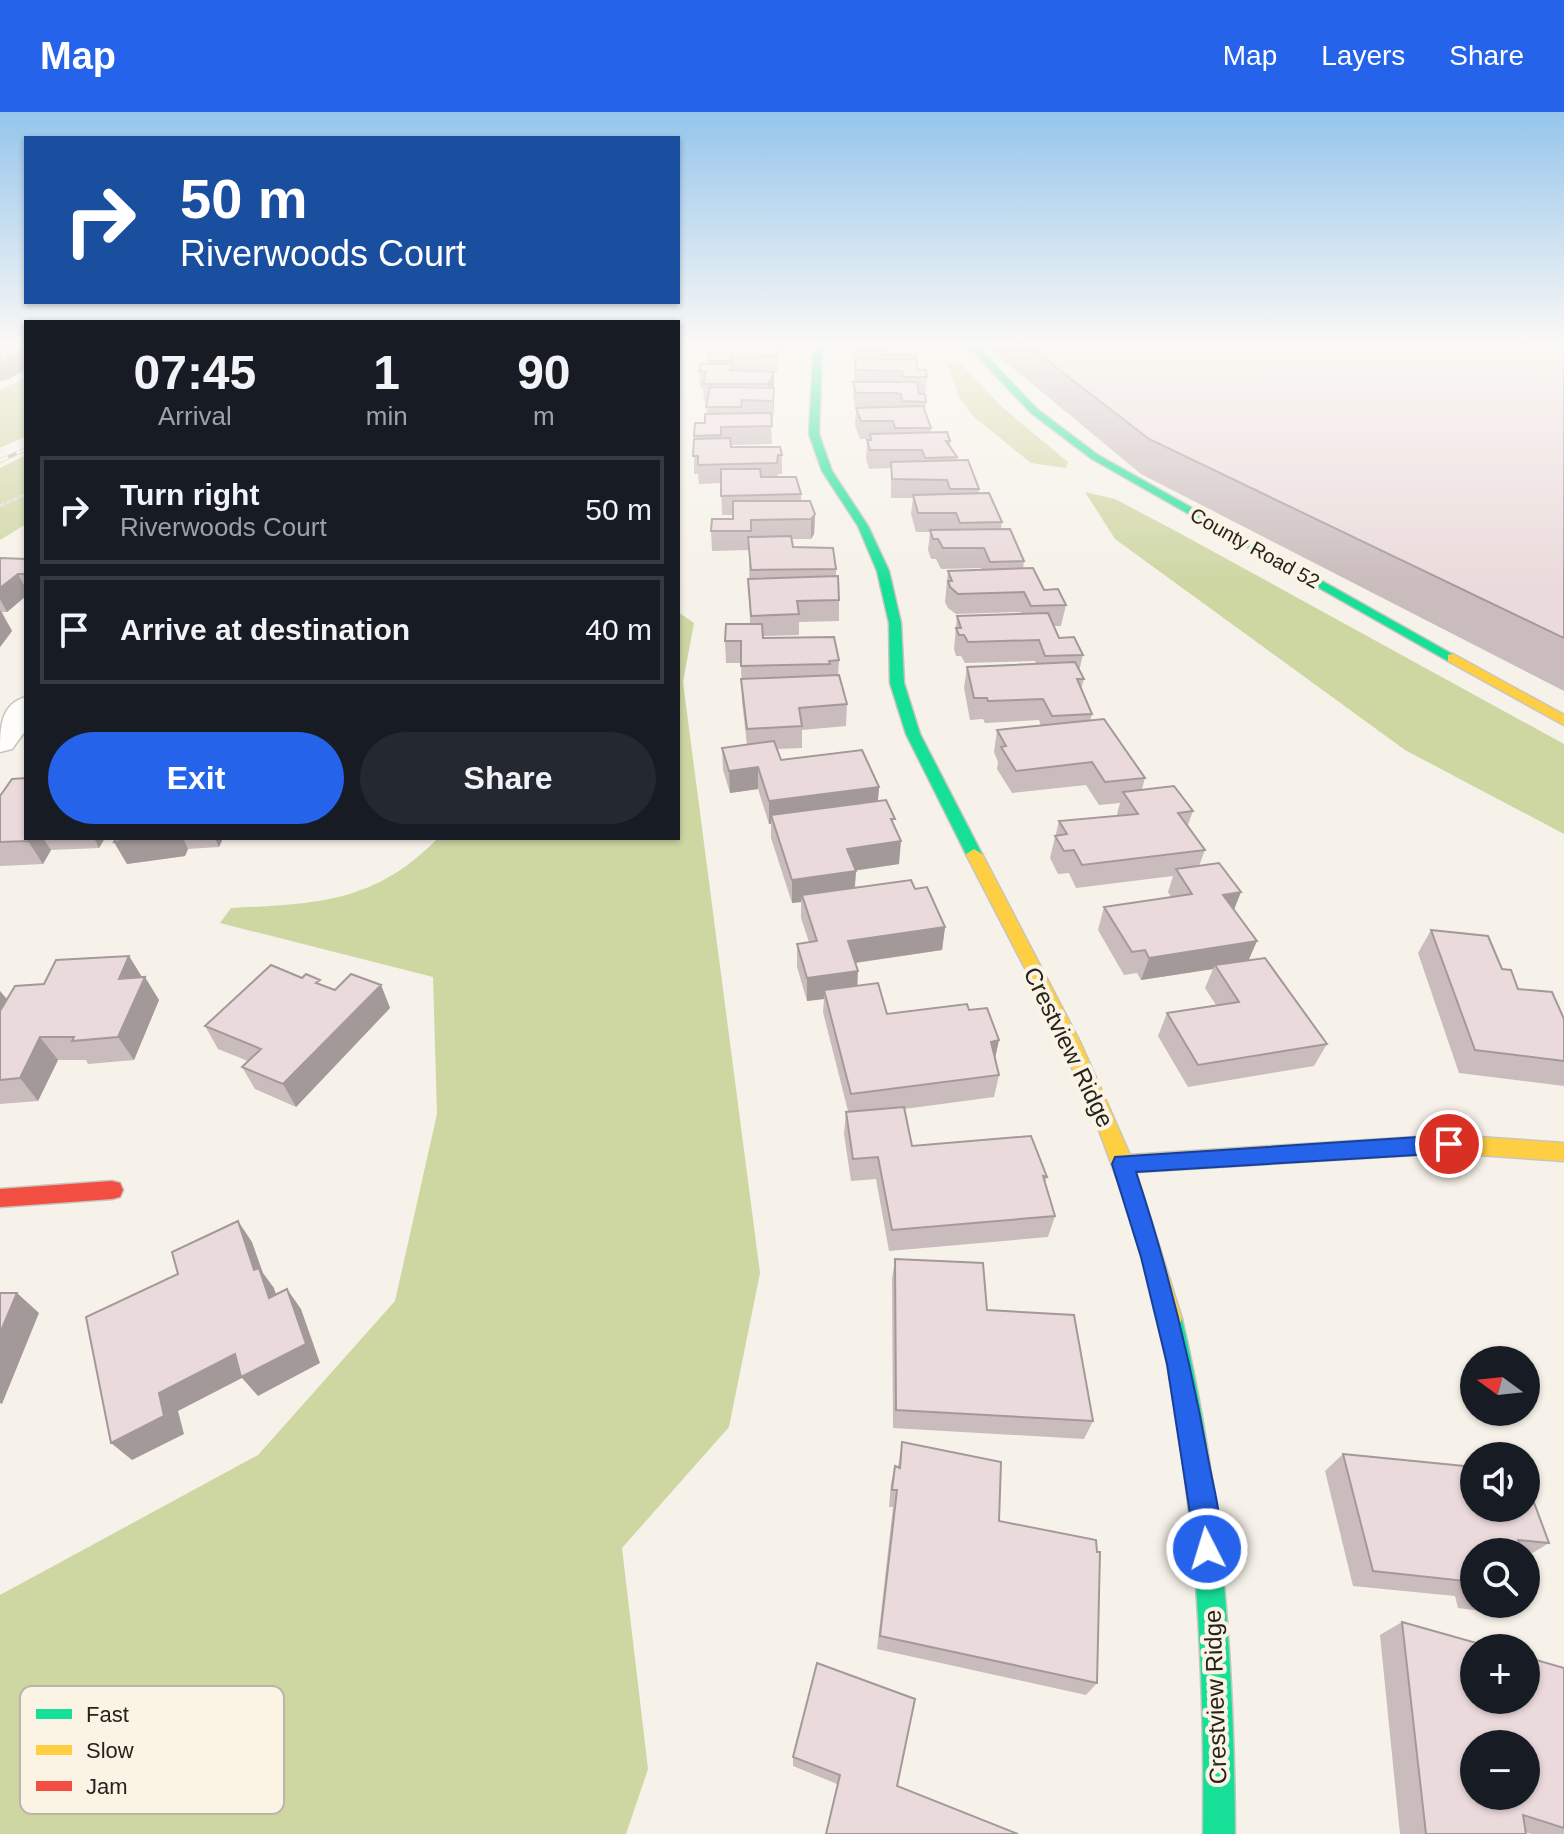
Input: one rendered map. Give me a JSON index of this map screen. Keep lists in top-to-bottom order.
{
  "streets": {
    "street": ["County Road 52", "Crestview Ridge"]
  },
  "legend": ["Fast", "Slow", "Jam"],
  "north": "left",
  "page": {
    "header": "Map",
    "nav": ["Map", "Layers", "Share"],
    "turn": ["50 m", "Riverwoods Court"],
    "eta": [
      "07:45",
      "Arrival",
      "1",
      "min",
      "90",
      "m"
    ],
    "list": [
      {
        "name": "Turn right",
        "note": "Riverwoods Court",
        "value": "50 m"
      },
      {
        "name": "Arrive at destination",
        "value": "40 m"
      }
    ],
    "buttons": ["Exit", "Share"],
    "map_buttons": ["+", "−"]
  }
}
